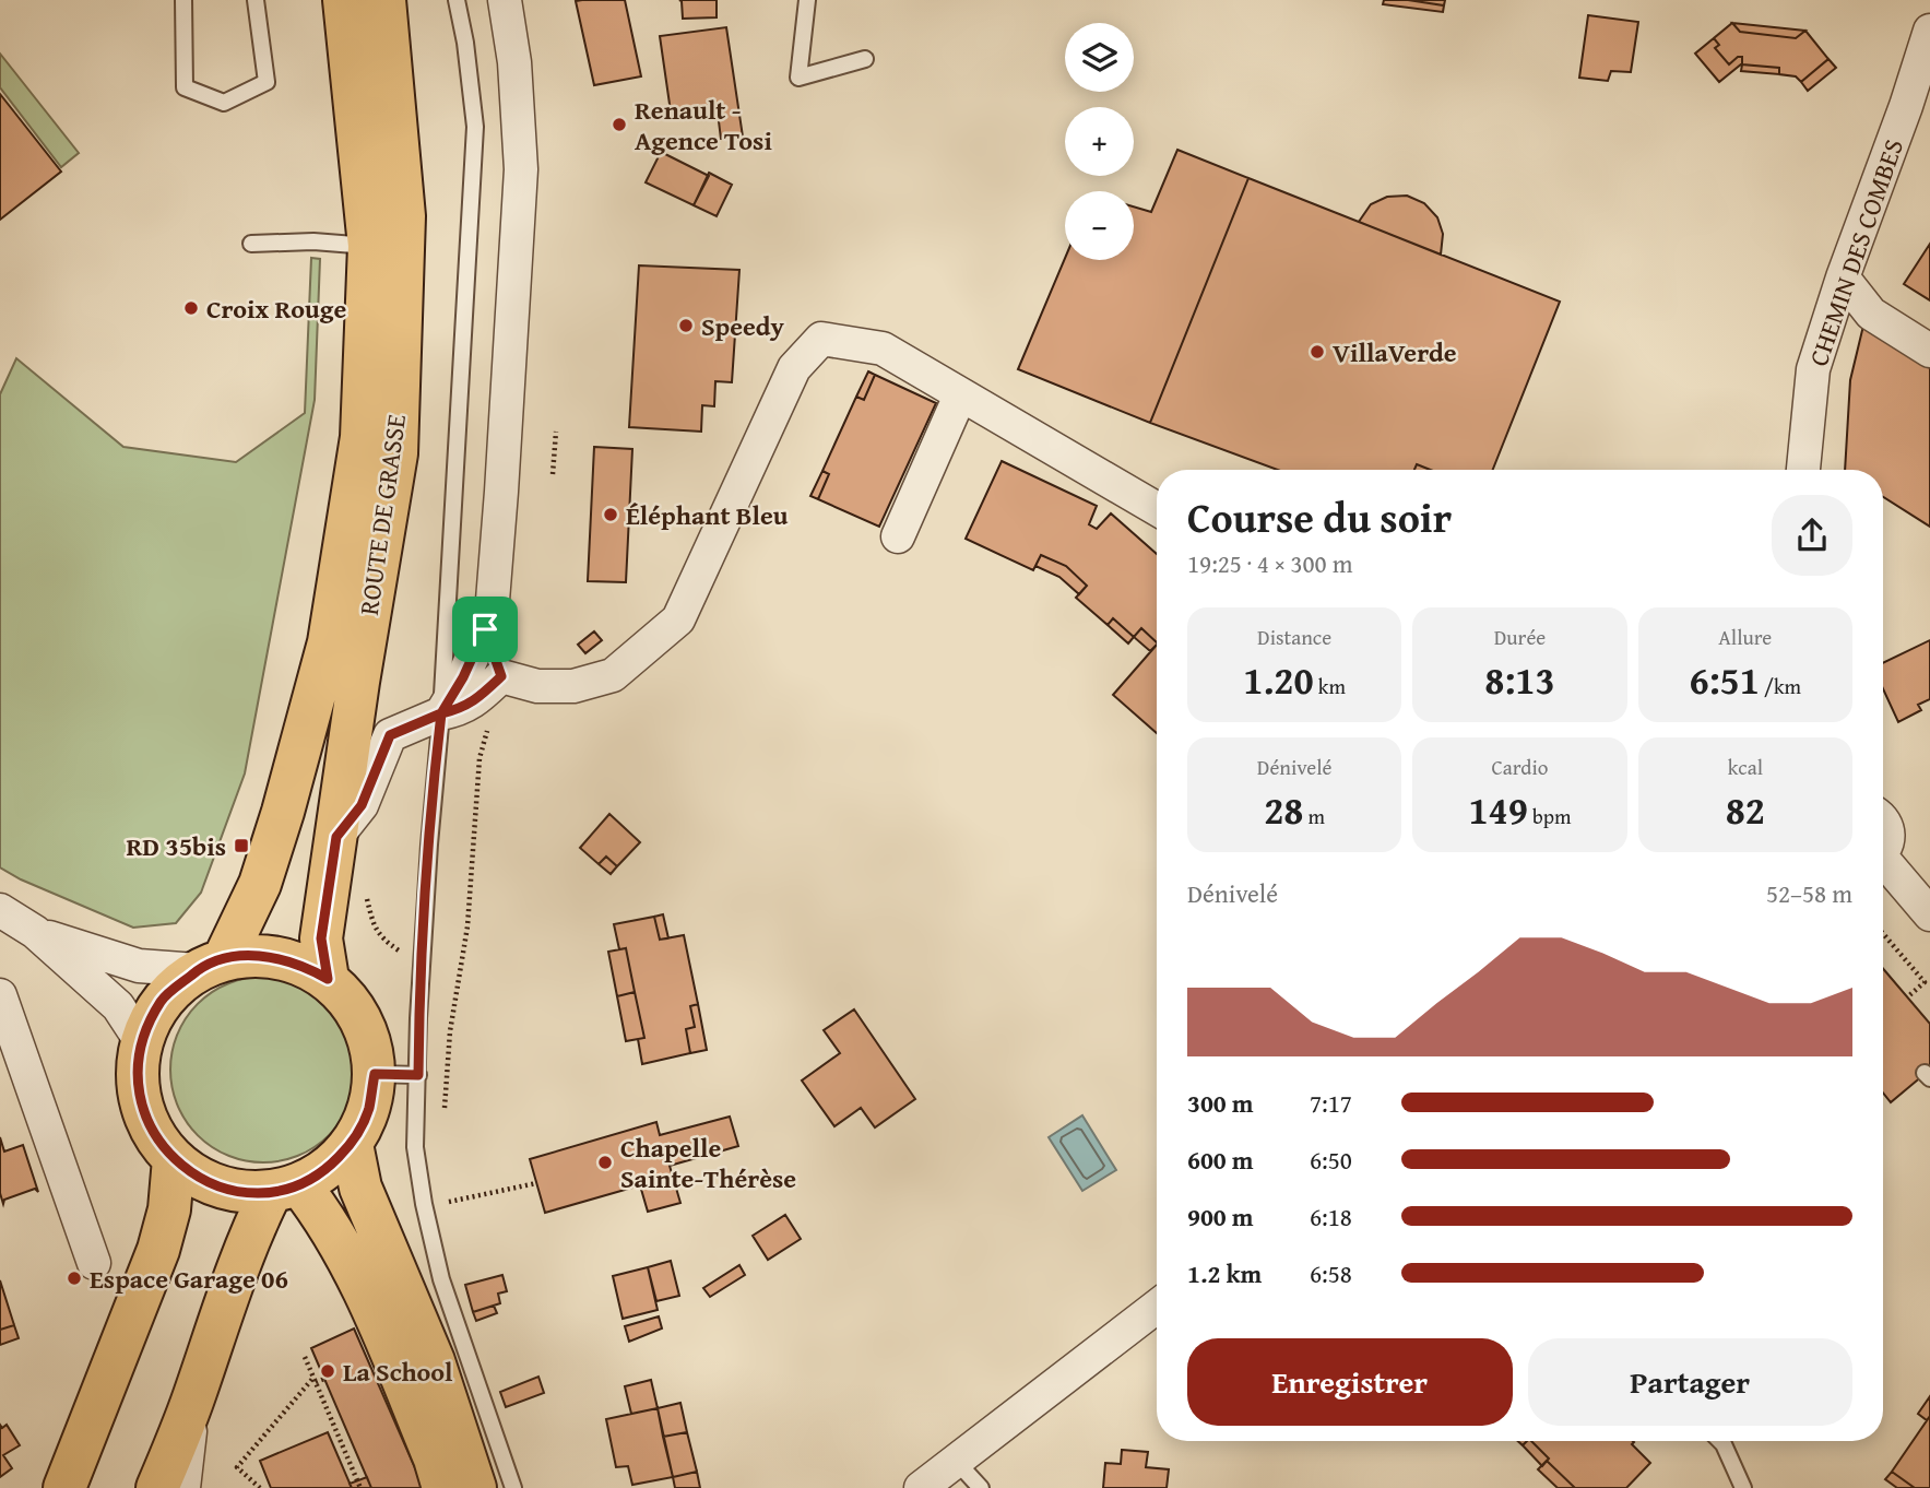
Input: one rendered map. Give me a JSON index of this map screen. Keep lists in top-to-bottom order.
{
  "streets": {
    "main road": ["ROUTE DE GRASSE"],
    "street": ["CHEMIN DES COMBES"]
  },
  "places": {
    "other": [
      "Renault - Agence Tosi",
      "Croix Rouge",
      "Speedy",
      "VillaVerde",
      "Éléphant Bleu",
      "Chapelle Sainte-Thérèse",
      "Espace Garage 06",
      "La School"
    ],
    "transit": ["RD 35bis"]
  },
  "page": {
    "map_buttons": ["+", "−"],
    "heading": ["Course du soir", "19:25 · 4 × 300 m"],
    "stats": [
      ["Distance", "1.20 km"],
      ["Durée", "8:13"],
      ["Allure", "6:51 /km"],
      ["Dénivelé", "28 m"],
      ["Cardio", "149 bpm"],
      ["kcal", "82"]
    ],
    "chart": ["Dénivelé", "52–58 m"],
    "list": [
      {
        "name": "300 m",
        "note": "7:17"
      },
      {
        "name": "600 m",
        "note": "6:50"
      },
      {
        "name": "900 m",
        "note": "6:18"
      },
      {
        "name": "1.2 km",
        "note": "6:58"
      }
    ],
    "buttons": ["Enregistrer", "Partager"]
  }
}
